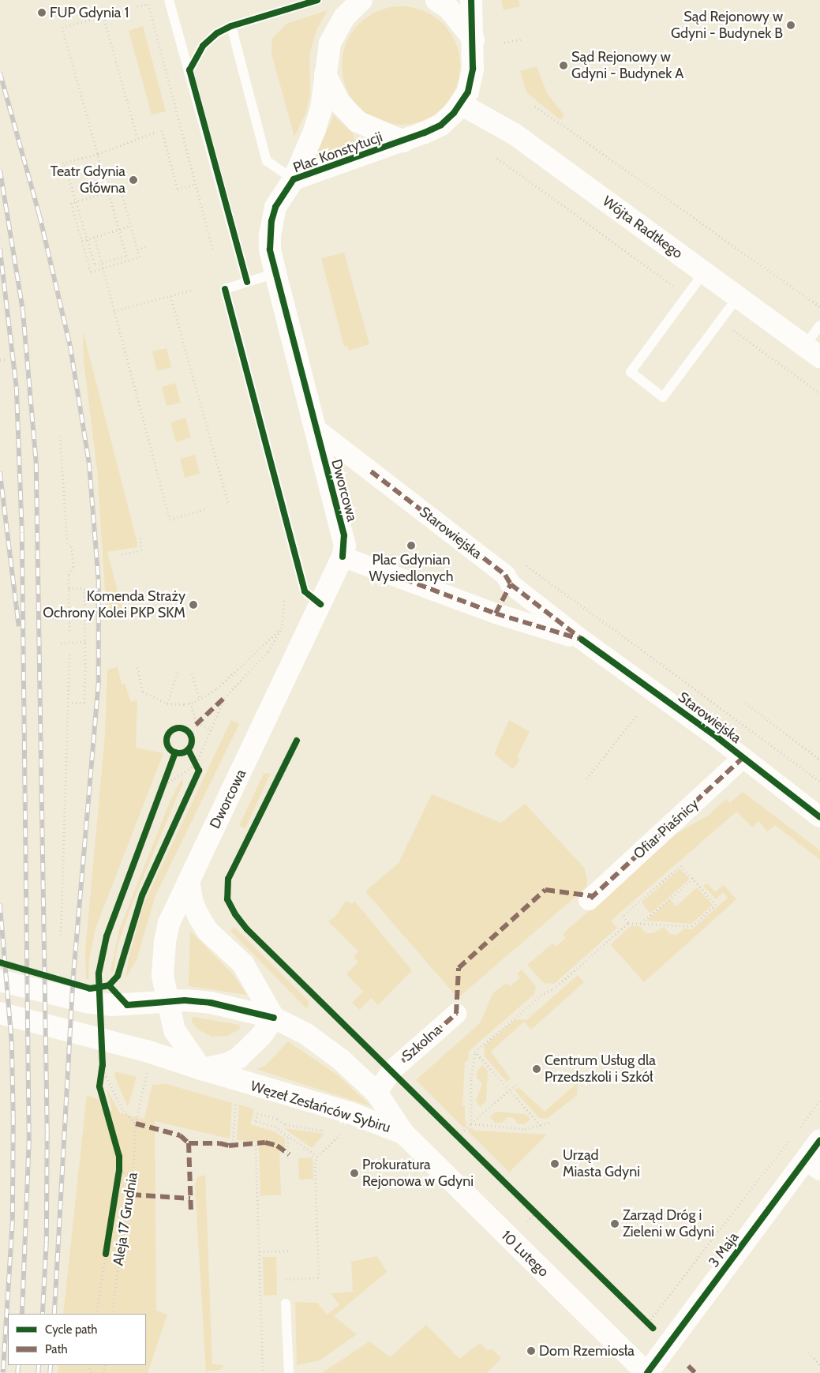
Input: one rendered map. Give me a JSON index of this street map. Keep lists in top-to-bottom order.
{
  "streets": {
    "main road": [
      "Plac Konstytucji",
      "Wójta Radtkego",
      "Dworcowa",
      "Węzeł Zesłańców Sybiru",
      "3 Maja",
      "10 Lutego"
    ],
    "street": ["Starowiejska", "Ofiar Piaśnicy", "Szkolna"],
    "cycle path": ["Aleja 17 Grudnia"]
  },
  "crossings": [
    ["Plac Konstytucji", "Wójta Radtkego"],
    ["Plac Konstytucji", "Dworcowa"],
    ["Plac Konstytucji", "Starowiejska"],
    ["Dworcowa", "Starowiejska"],
    ["Starowiejska", "Ofiar Piaśnicy"],
    ["Szkolna", "Węzeł Zesłańców Sybiru"],
    ["Węzeł Zesłańców Sybiru", "10 Lutego"],
    ["3 Maja", "10 Lutego"]
  ],
  "places": [
    "FUP Gdynia 1",
    "Sąd Rejonowy w Gdyni - Budynek B",
    "Sąd Rejonowy w Gdyni - Budynek A",
    "Teatr Gdynia Główna",
    "Plac Gdynian Wysiedlonych",
    "Komenda Straży Ochrony Kolei PKP SKM",
    "Centrum Usług dla Przedszkoli i Szkół",
    "Urząd Miasta Gdyni",
    "Prokuratura Rejonowa w Gdyni",
    "Zarząd Dróg i Zieleni w Gdyni",
    "Dom Rzemiosła"
  ],
  "legend": ["Cycle path", "Path"]
}
